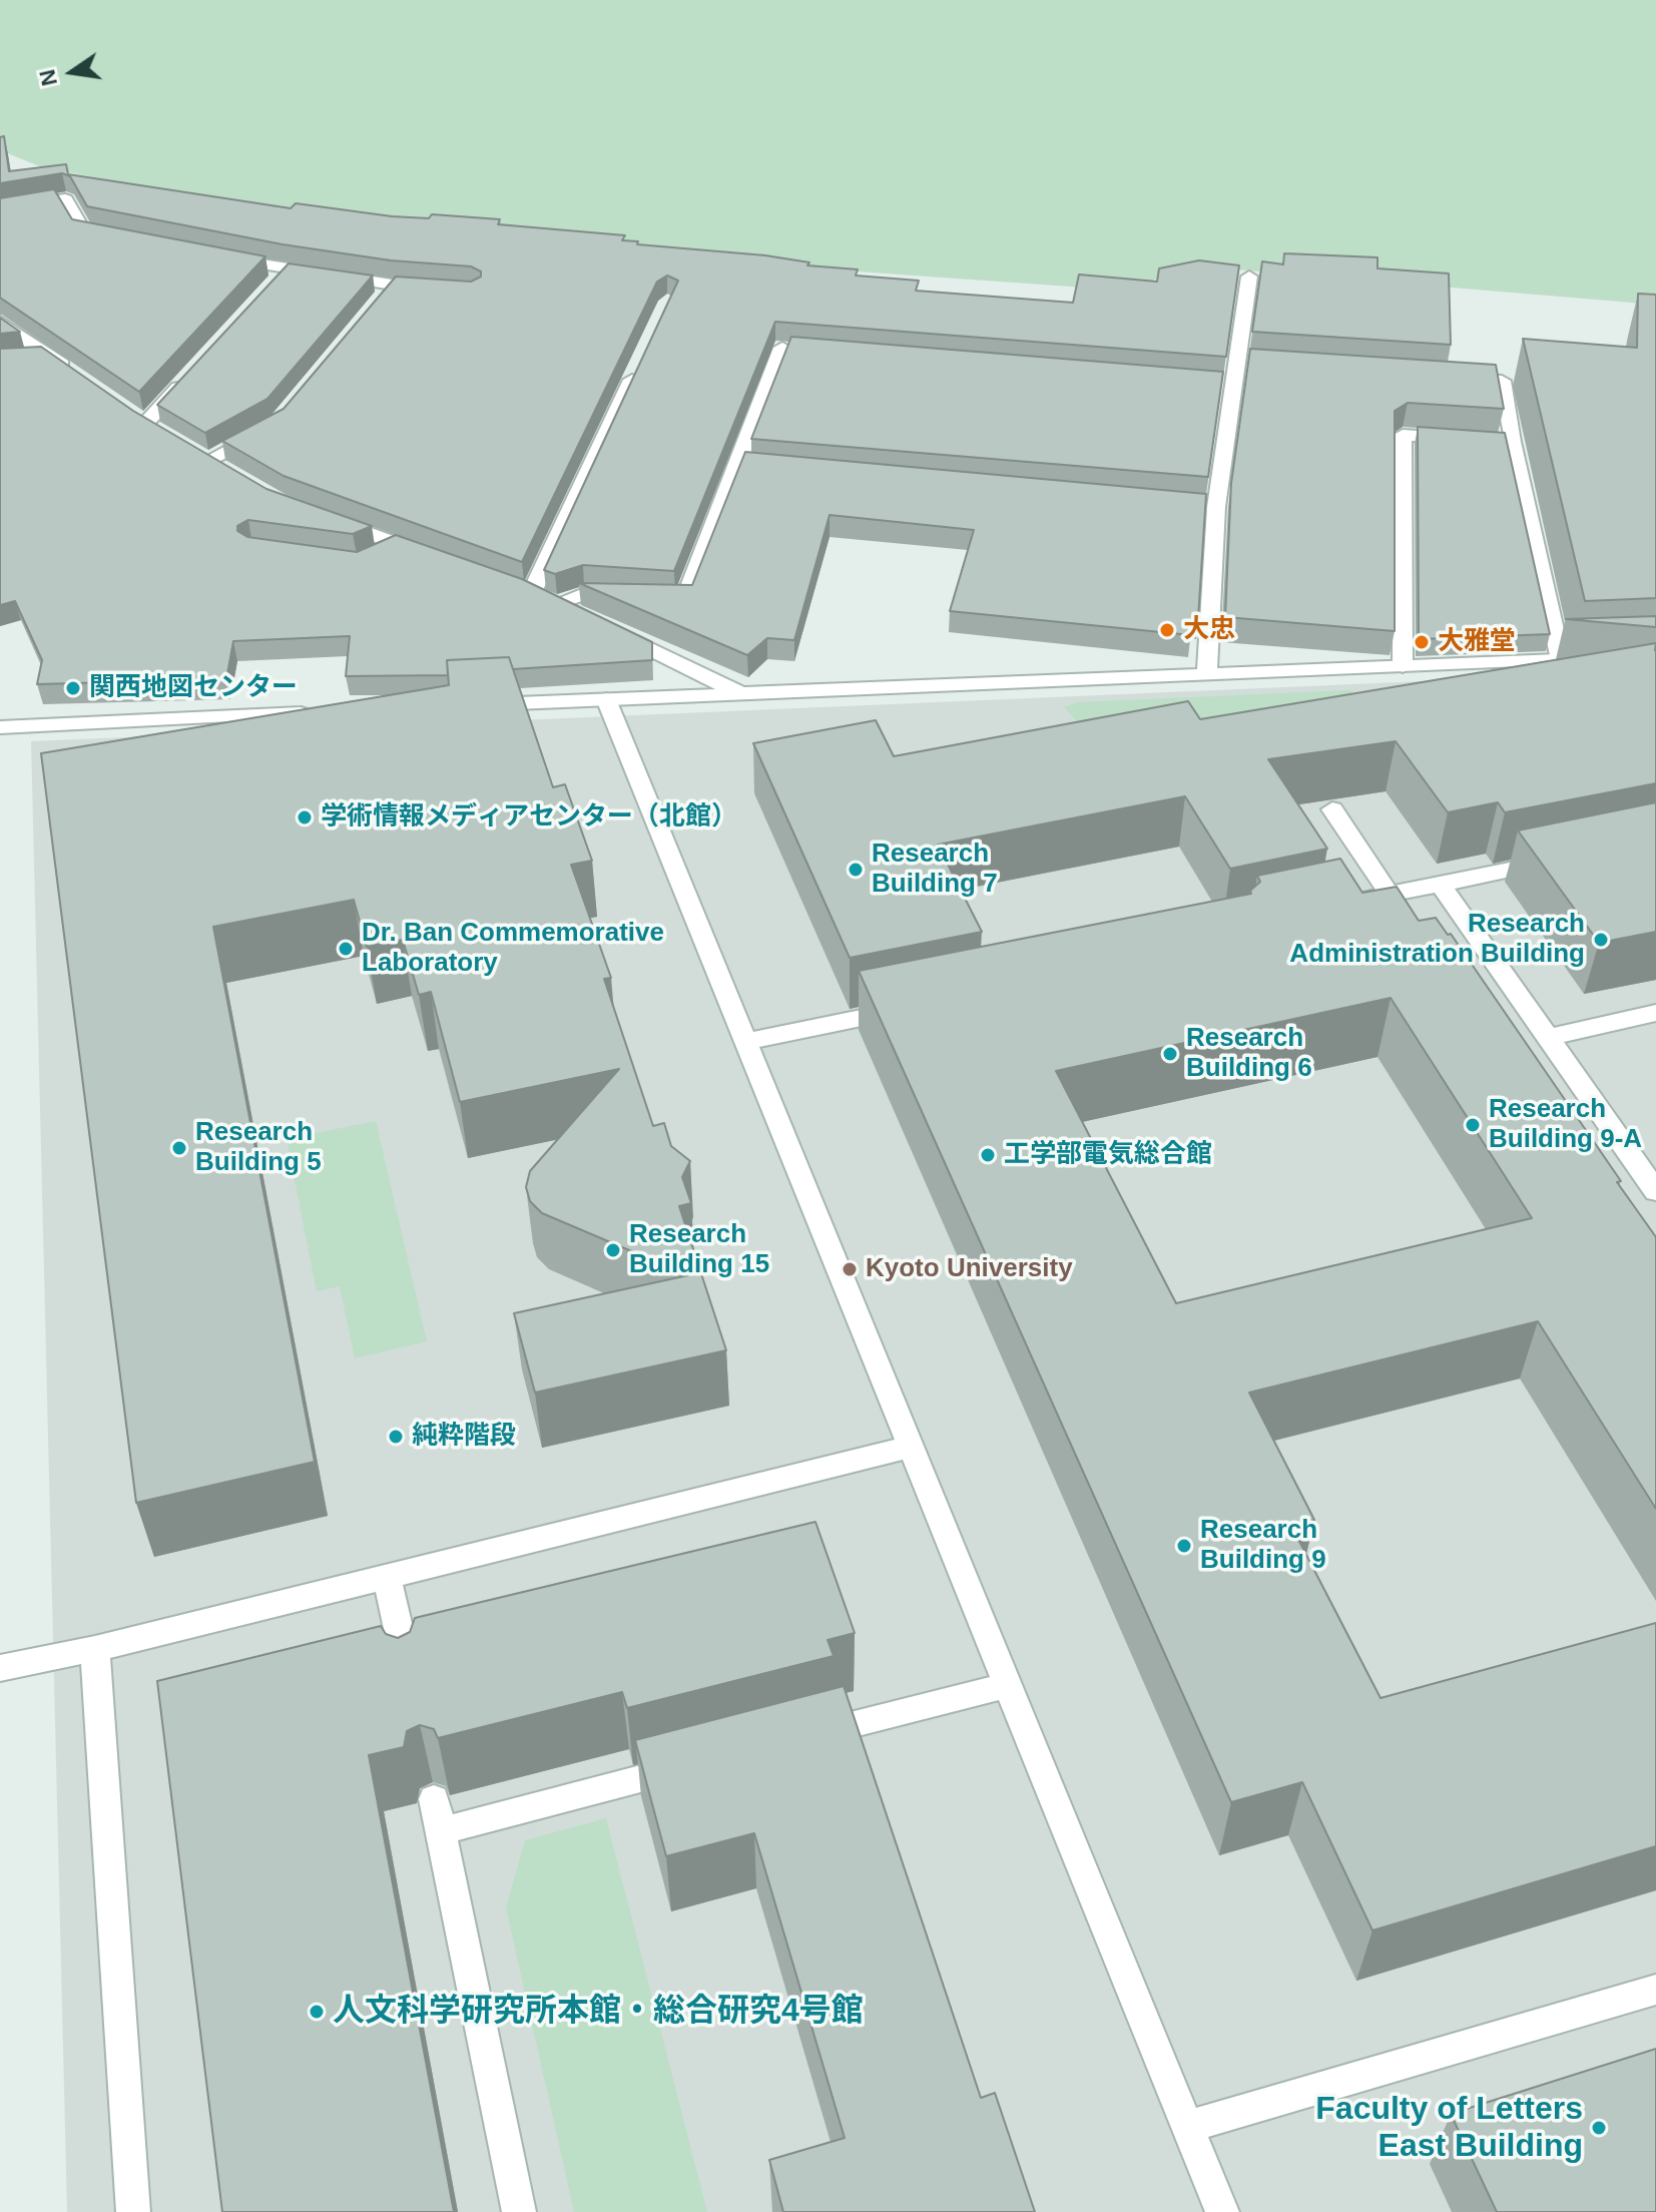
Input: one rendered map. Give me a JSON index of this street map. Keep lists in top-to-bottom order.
{
  "places": [
    "大忠",
    "大雅堂",
    "関西地図センター",
    "学術情報メディアセンター（北館）",
    "Research Building 7",
    "Research Administration Building",
    "Dr. Ban Commemorative Laboratory",
    "Research Building 6",
    "Research Building 9-A",
    "Research Building 5",
    "工学部電気総合館",
    "Research Building 15",
    "Kyoto University",
    "純粋階段",
    "Research Building 9",
    "人文科学研究所本館・総合研究4号館",
    "Faculty of Letters East Building"
  ],
  "north": "left"
}
